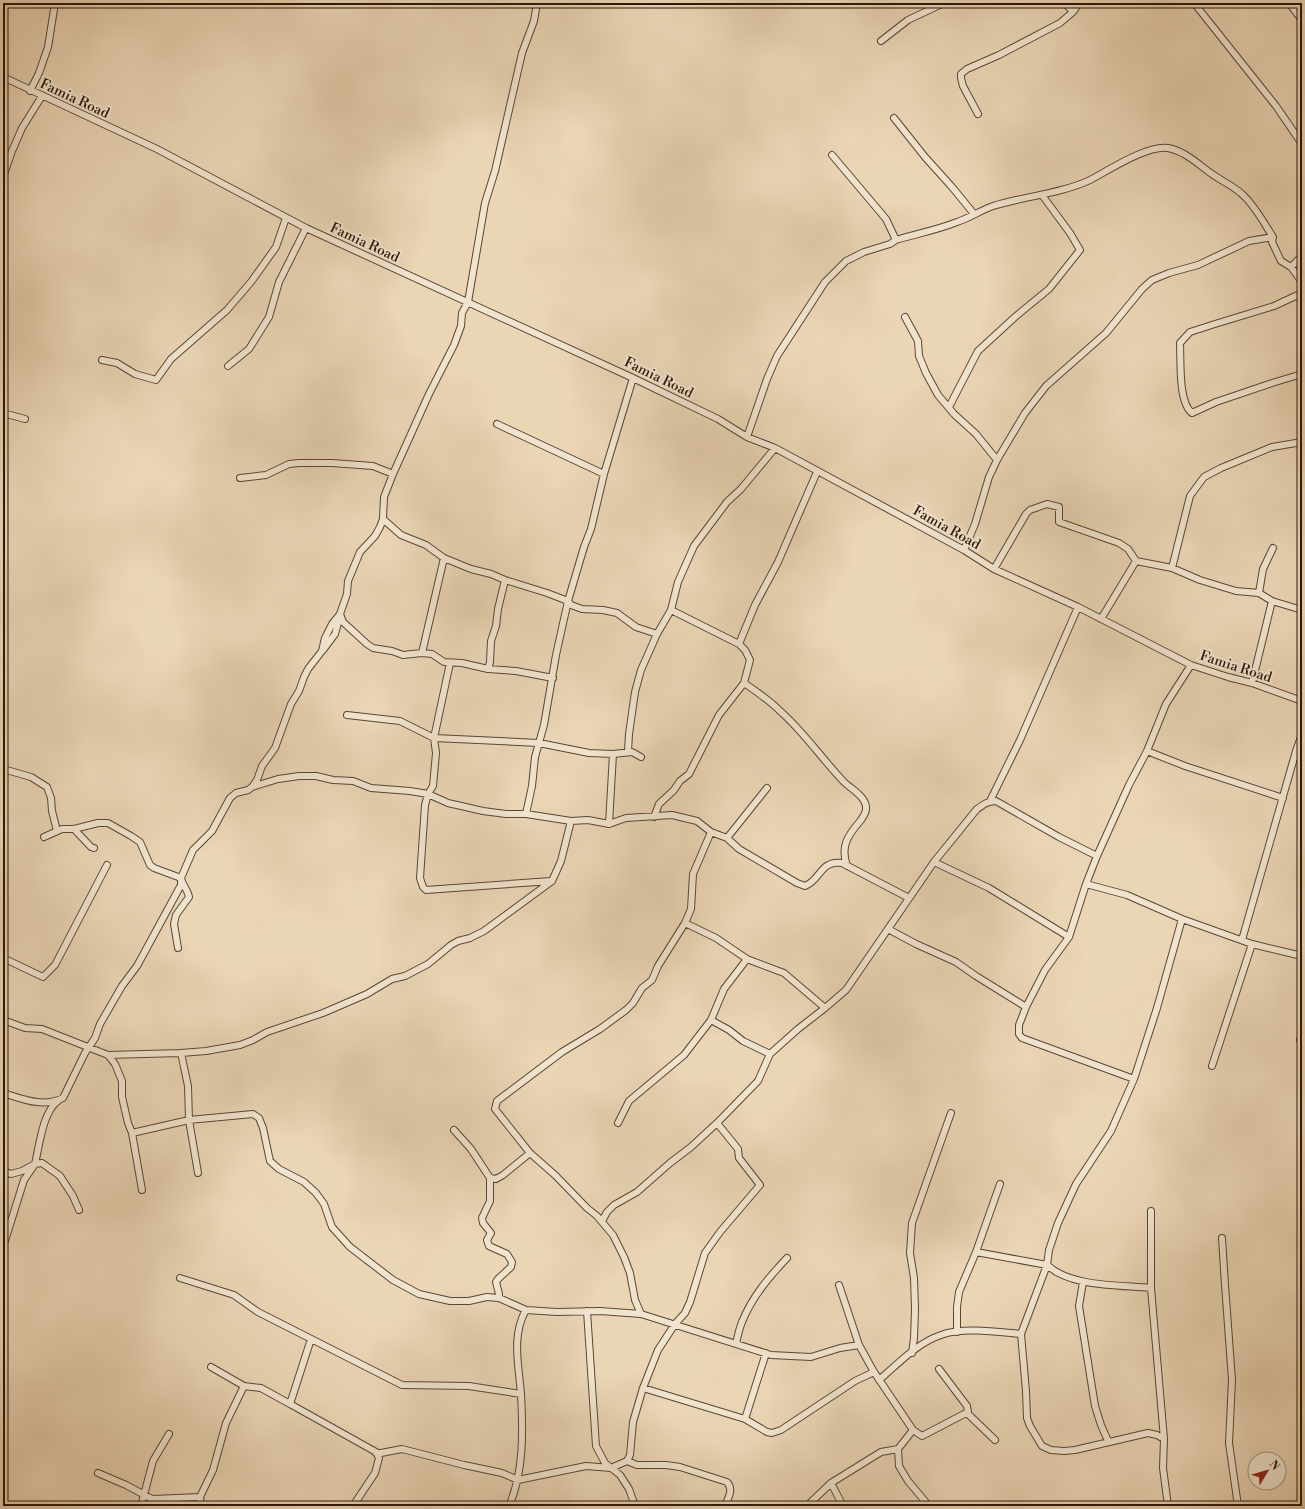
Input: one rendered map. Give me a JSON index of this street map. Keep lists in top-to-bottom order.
{
  "streets": {
    "street": ["Famia Road"]
  },
  "north": "top right"
}
